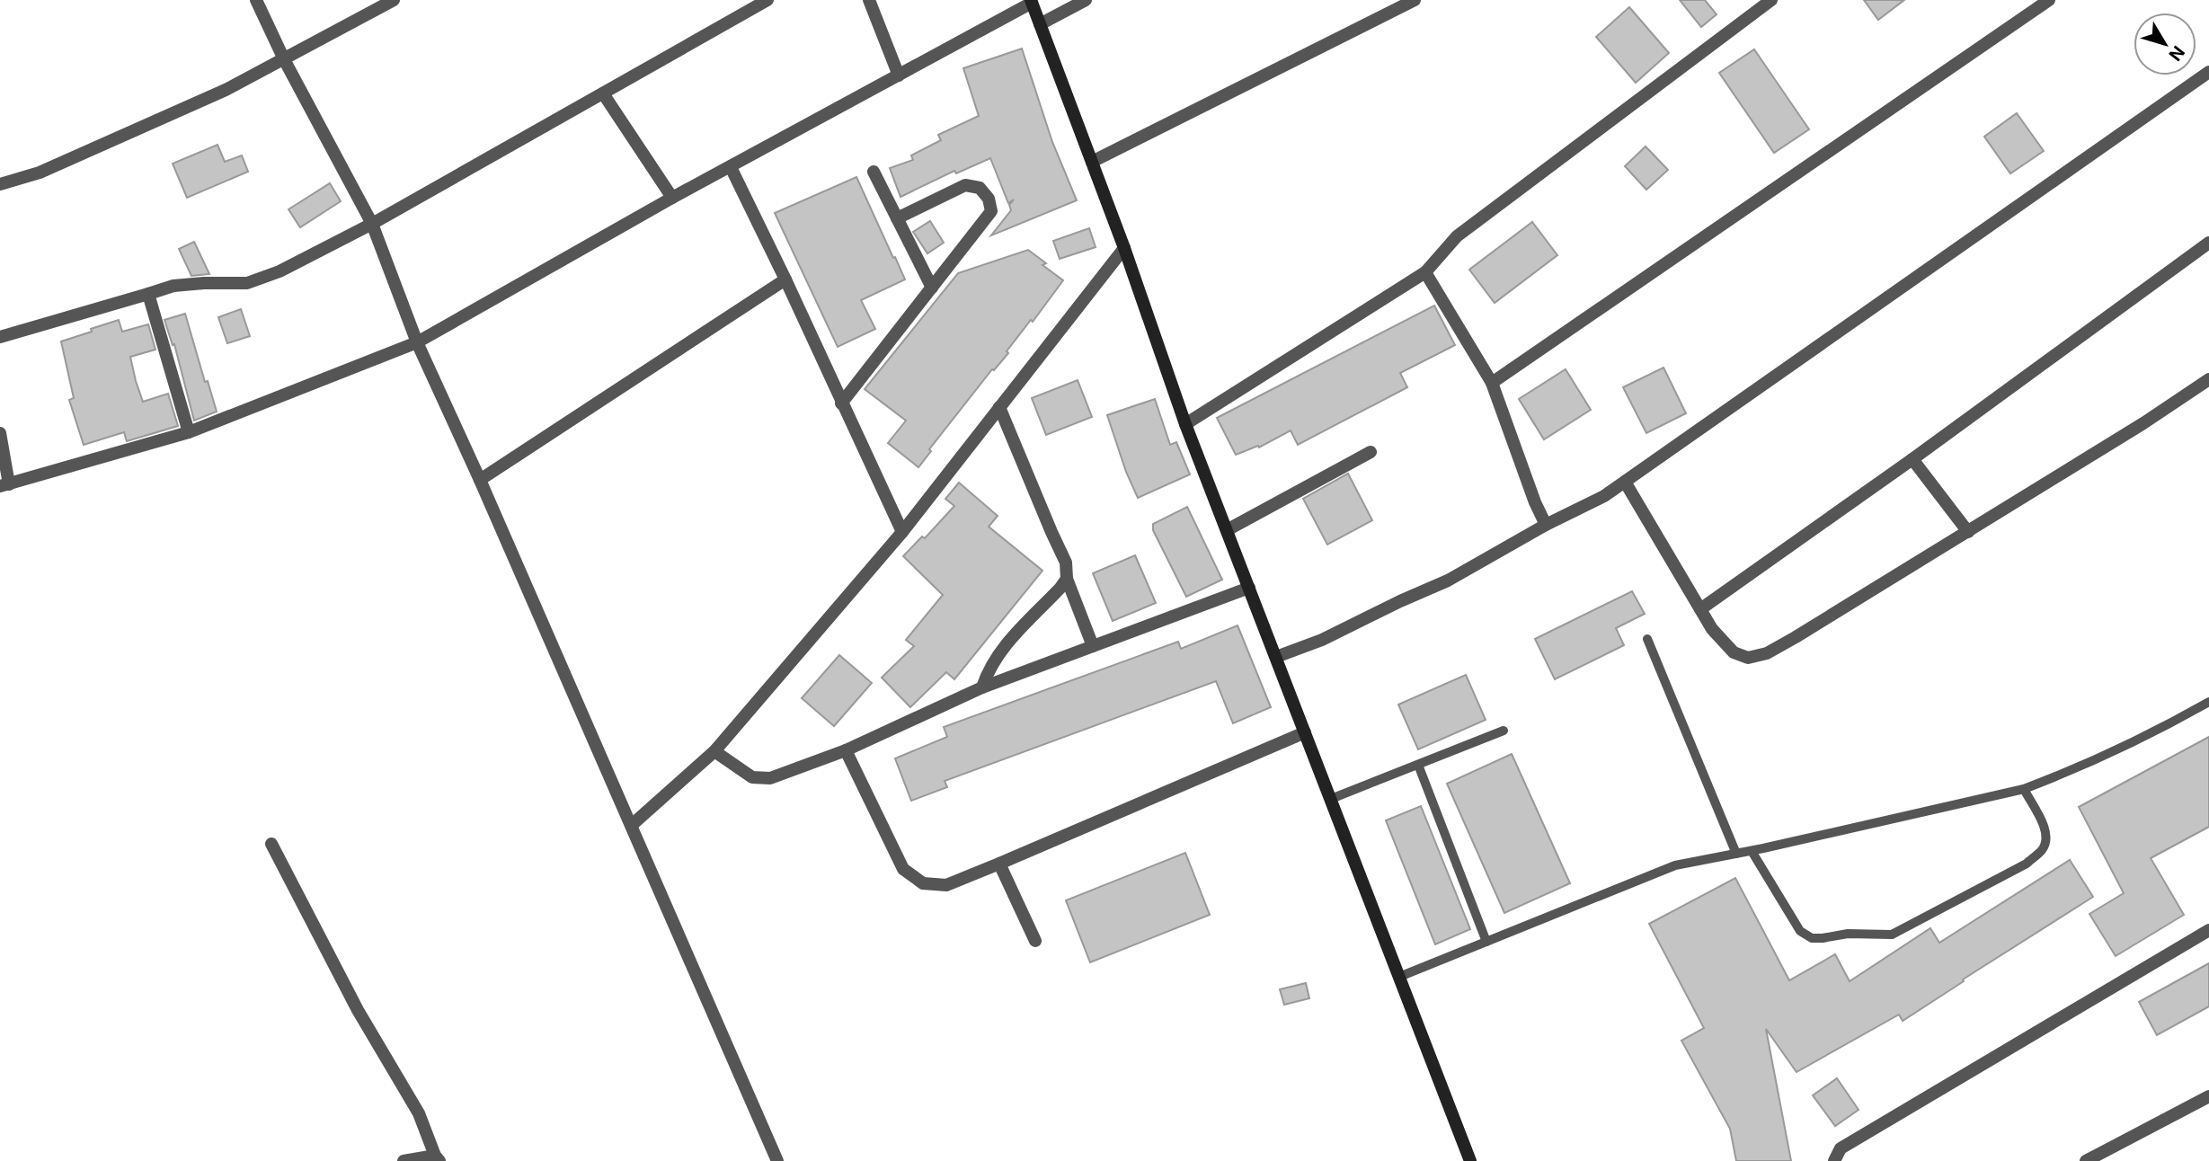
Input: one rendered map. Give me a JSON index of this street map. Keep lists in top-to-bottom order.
{
  "north": "bottom right"
}
